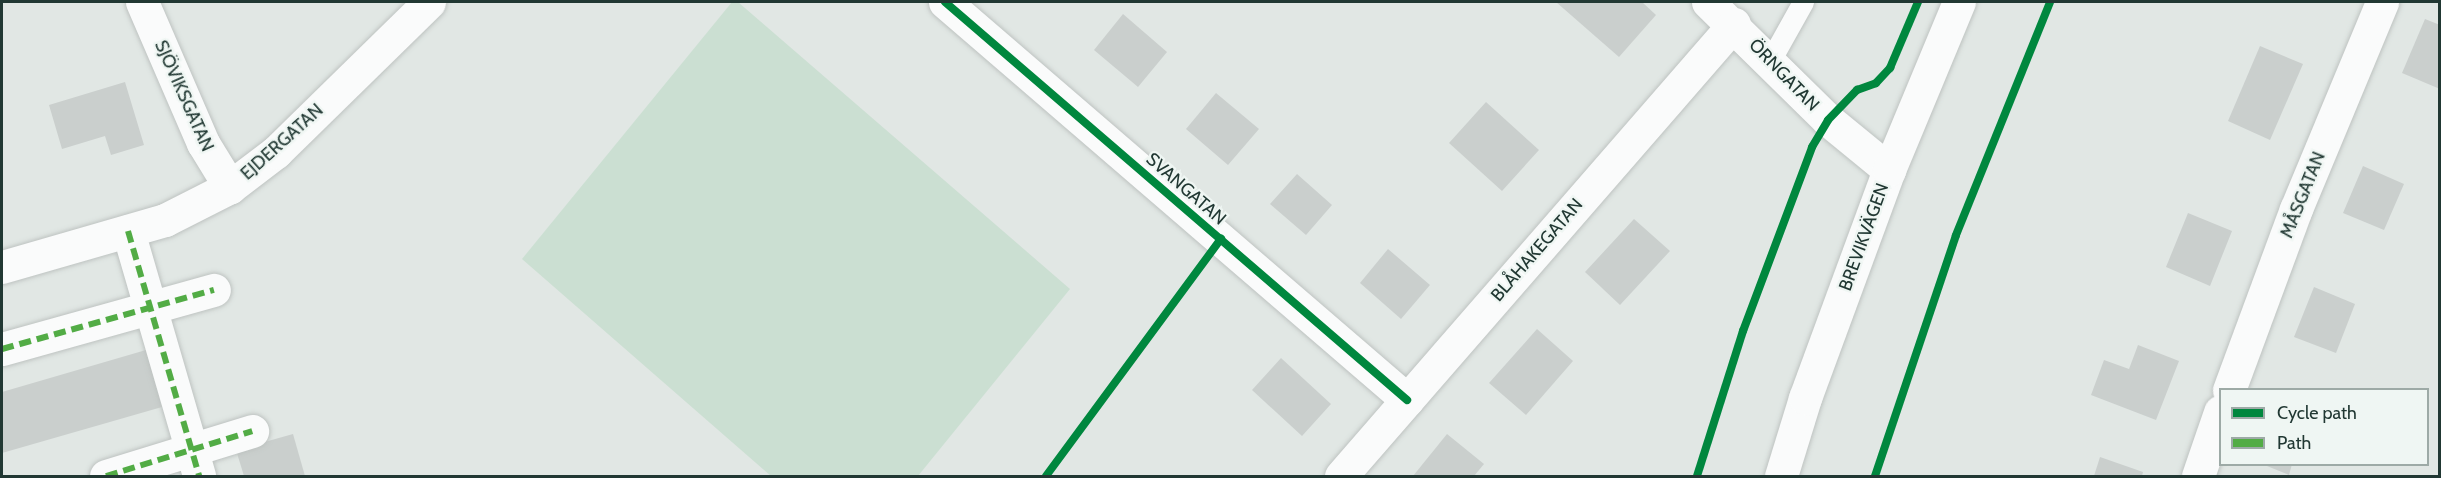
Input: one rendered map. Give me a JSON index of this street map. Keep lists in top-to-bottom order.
{
  "streets": {
    "street": [
      "ÖRNGATAN",
      "SJÖVIKSGATAN",
      "EJDERGATAN",
      "SVANGATAN",
      "MÅSGATAN",
      "BREVIKVÄGEN",
      "BLÅHAKEGATAN"
    ]
  },
  "crossings": [
    ["ÖRNGATAN", "BREVIKVÄGEN"],
    ["ÖRNGATAN", "BLÅHAKEGATAN"],
    ["SJÖVIKSGATAN", "EJDERGATAN"],
    ["SVANGATAN", "BLÅHAKEGATAN"]
  ],
  "legend": ["Cycle path", "Path"]
}
